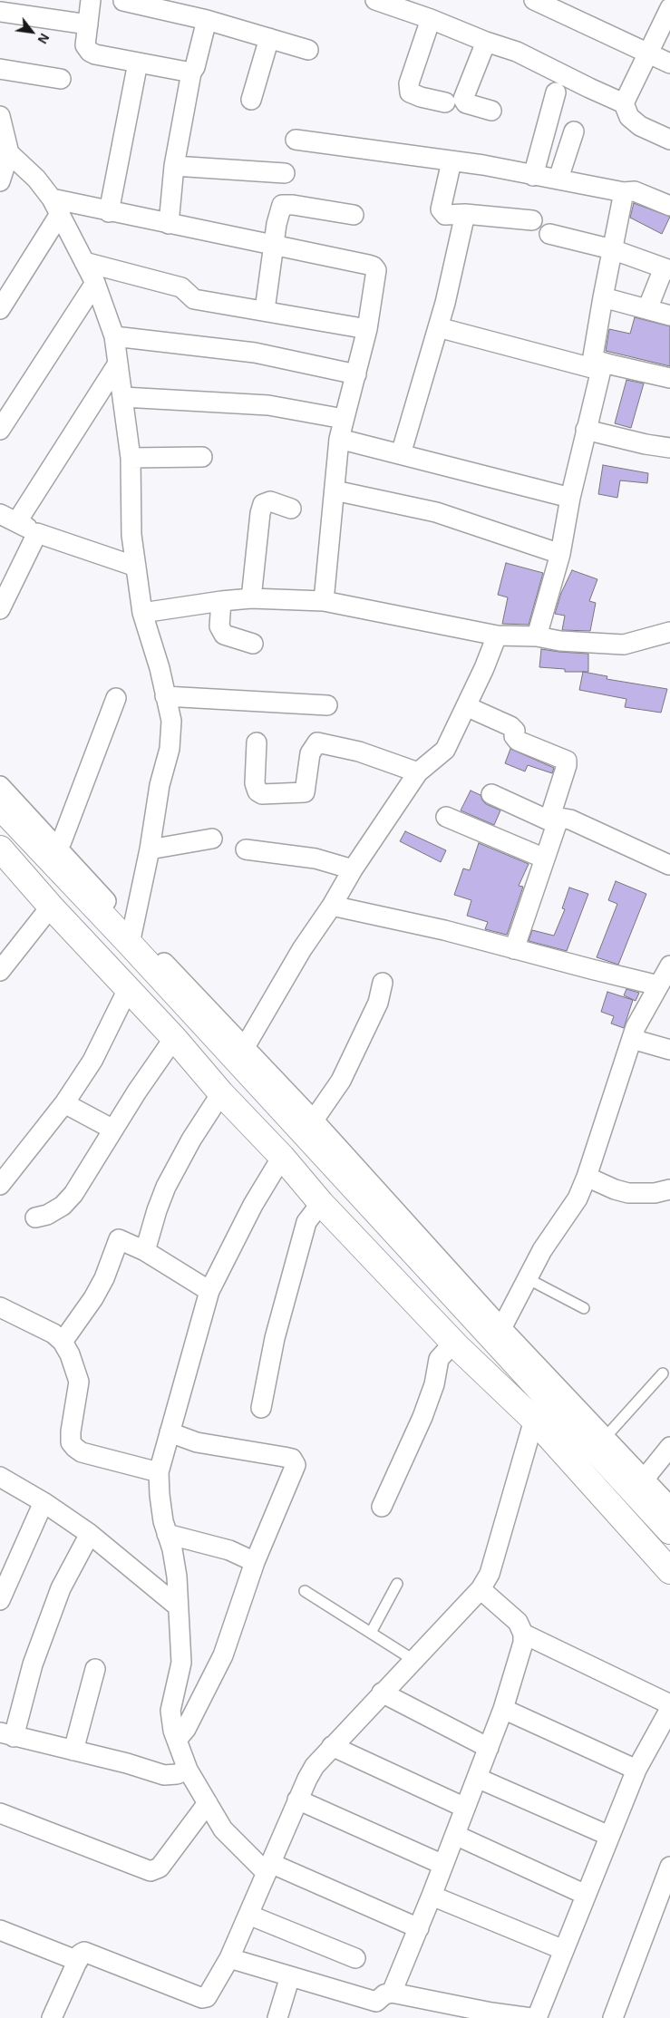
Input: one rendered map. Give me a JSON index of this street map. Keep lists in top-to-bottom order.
{
  "north": "bottom right"
}
